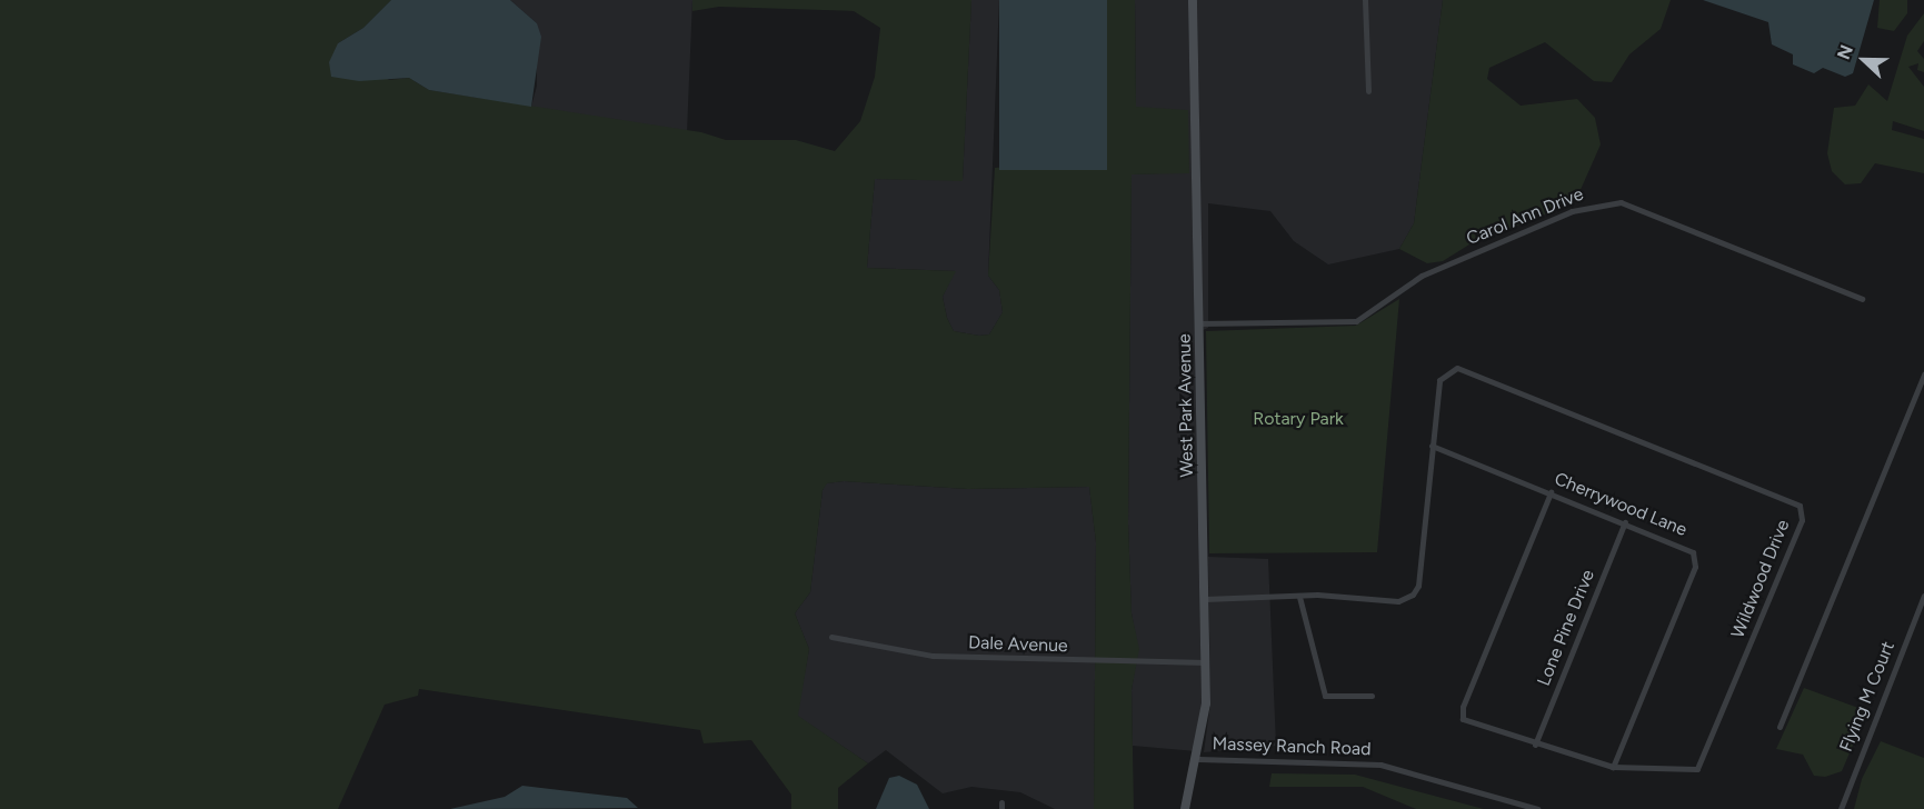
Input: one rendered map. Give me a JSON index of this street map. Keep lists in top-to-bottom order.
{
  "streets": {
    "street": [
      "Carol Ann Drive",
      "West Park Avenue",
      "Cherrywood Lane",
      "Wildwood Drive",
      "Lone Pine Drive",
      "Dale Avenue",
      "Flying M Court",
      "Massey Ranch Road"
    ]
  },
  "crossings": [
    ["Carol Ann Drive", "West Park Avenue"],
    ["West Park Avenue", "Dale Avenue"],
    ["West Park Avenue", "Massey Ranch Road"],
    ["Cherrywood Lane", "Wildwood Drive"],
    ["Cherrywood Lane", "Lone Pine Drive"],
    ["Wildwood Drive", "Lone Pine Drive"]
  ],
  "parks": ["Rotary Park"],
  "north": "left"
}
